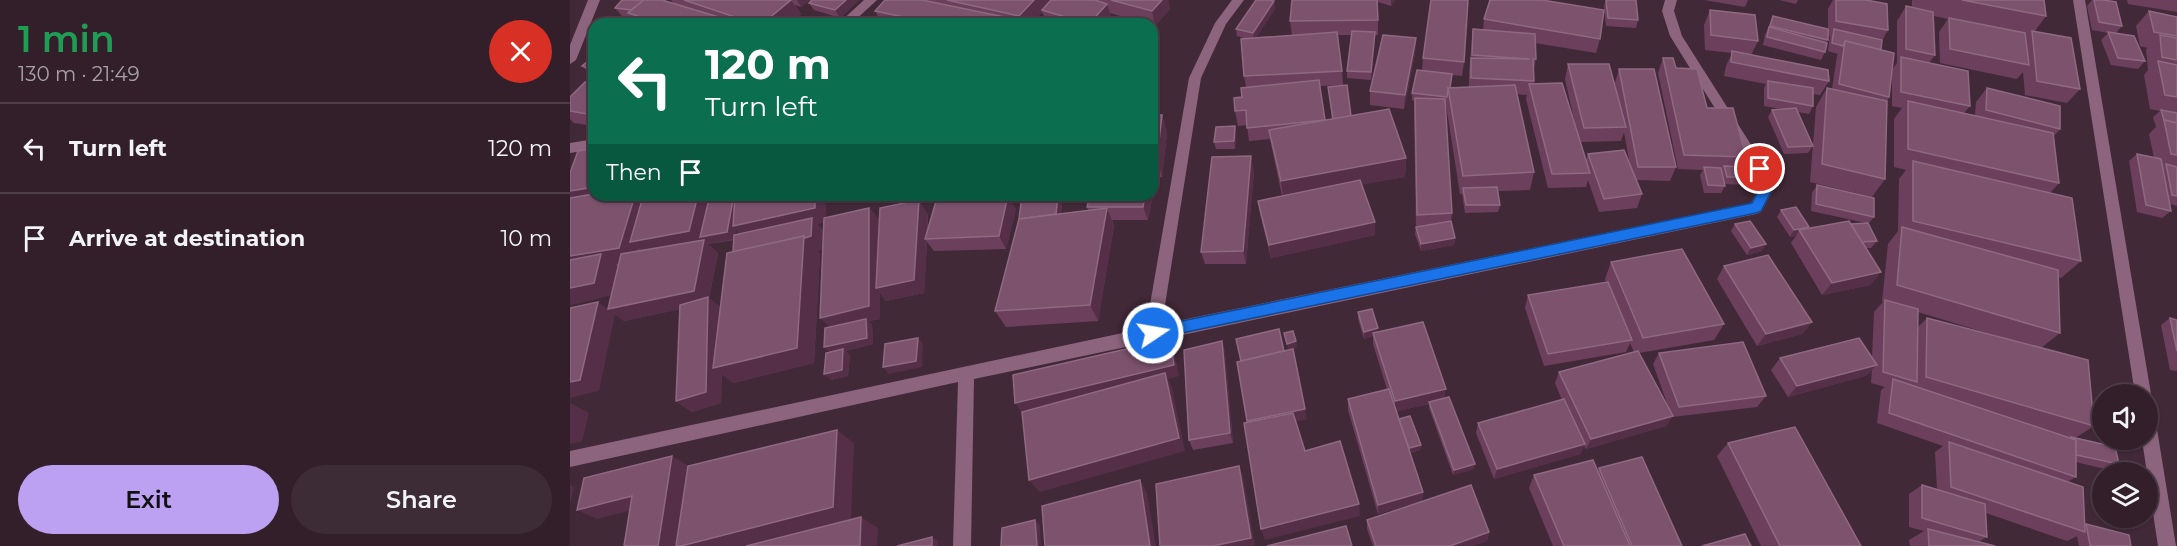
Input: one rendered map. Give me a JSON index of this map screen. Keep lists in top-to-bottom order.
{
  "page": {
    "heading": ["1 min", "130 m · 21:49"],
    "turn": ["120 m", "Turn left"],
    "list": [
      {
        "name": "Turn left",
        "value": "120 m"
      },
      {
        "name": "Arrive at destination",
        "value": "10 m"
      }
    ],
    "then": "Then",
    "buttons": ["Exit", "Share"]
  }
}
